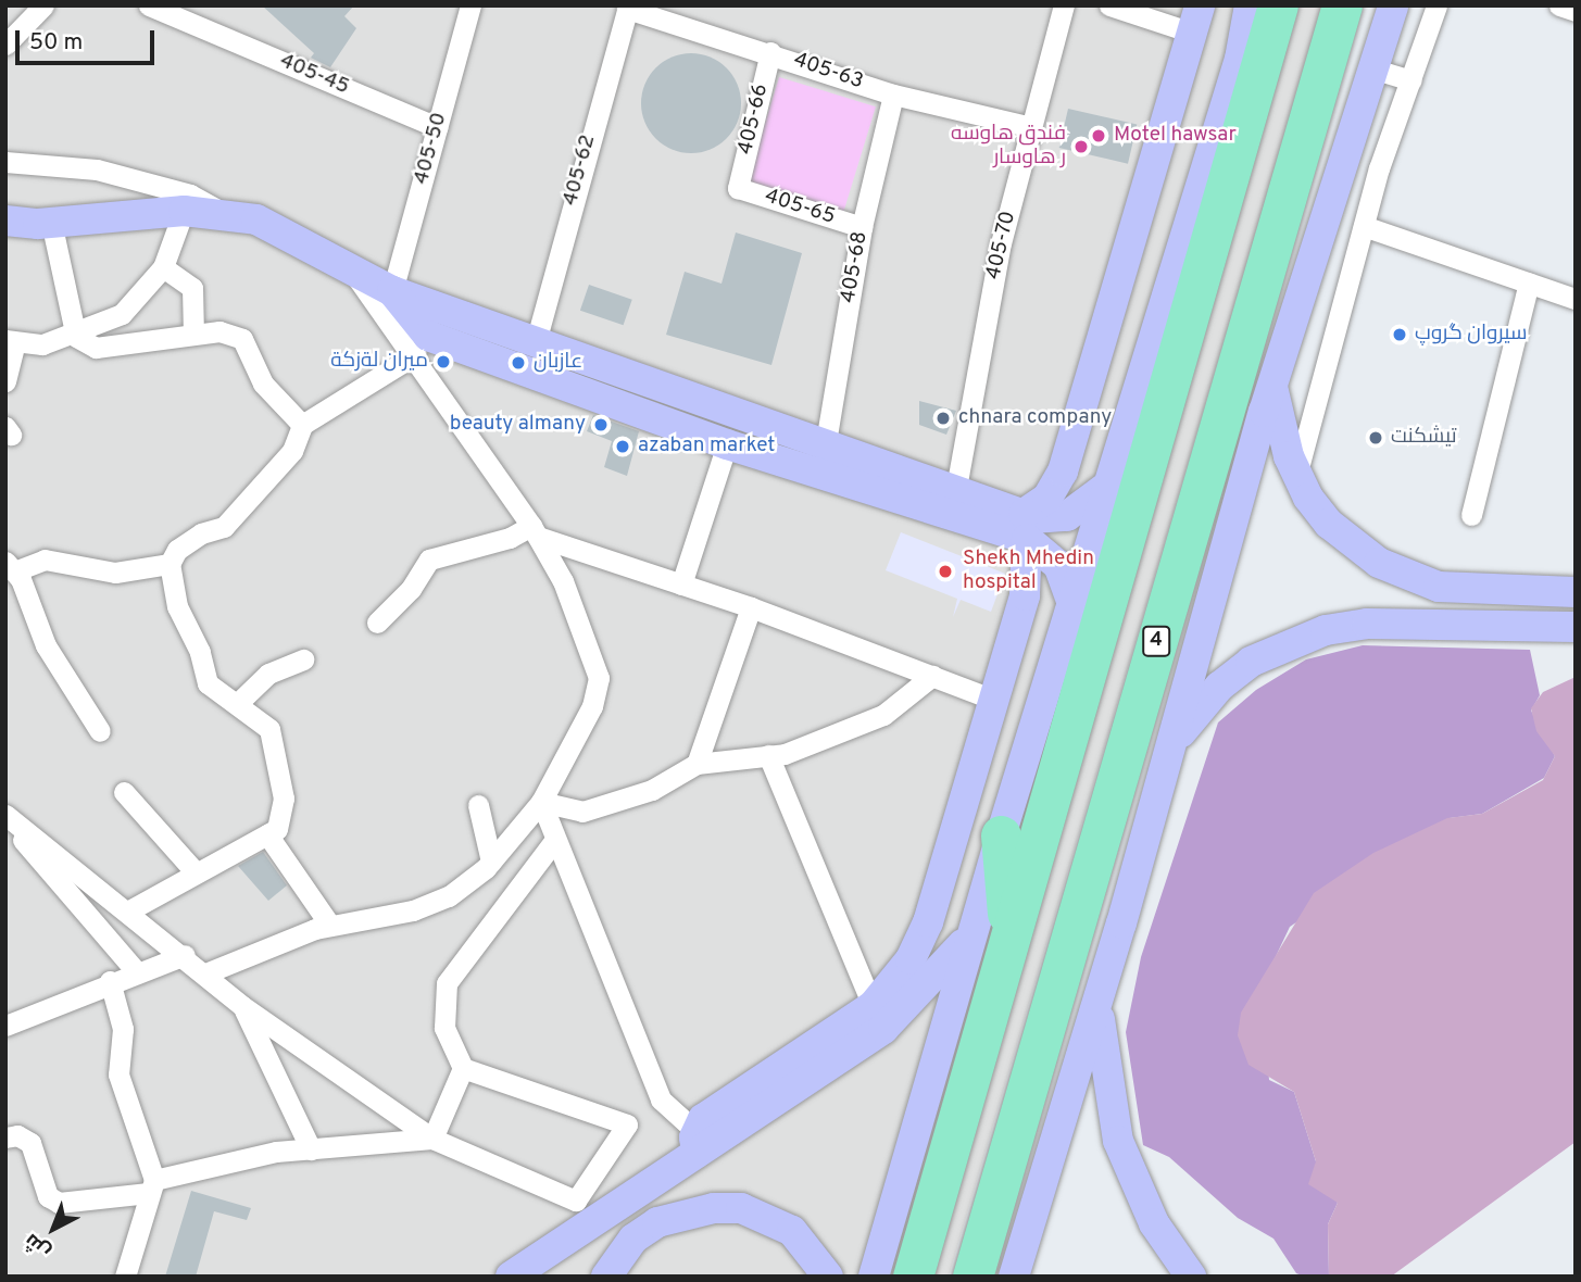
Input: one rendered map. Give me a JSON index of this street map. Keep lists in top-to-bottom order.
{
  "streets": {
    "highway": ["4"],
    "street": [
      "405-63",
      "405-45",
      "405-66",
      "405-50",
      "405-62",
      "405-65",
      "405-70",
      "405-68"
    ]
  },
  "crossings": [
    ["405-63", "405-66"],
    ["405-63", "405-62"],
    ["405-63", "405-70"],
    ["405-63", "405-68"],
    ["405-45", "405-50"],
    ["405-66", "405-65"],
    ["405-65", "405-68"]
  ],
  "places": [
    "Motel hawsar",
    "فندق هاوسه ر هاوسار",
    "سیروان گروپ",
    "ميران لةزكة",
    "عازبان",
    "chnara company",
    "beauty almany",
    "تيشكنت",
    "azaban market",
    "Shekh Mhedin hospital"
  ],
  "scale_bar": "50 m",
  "north": "bottom left"
}
